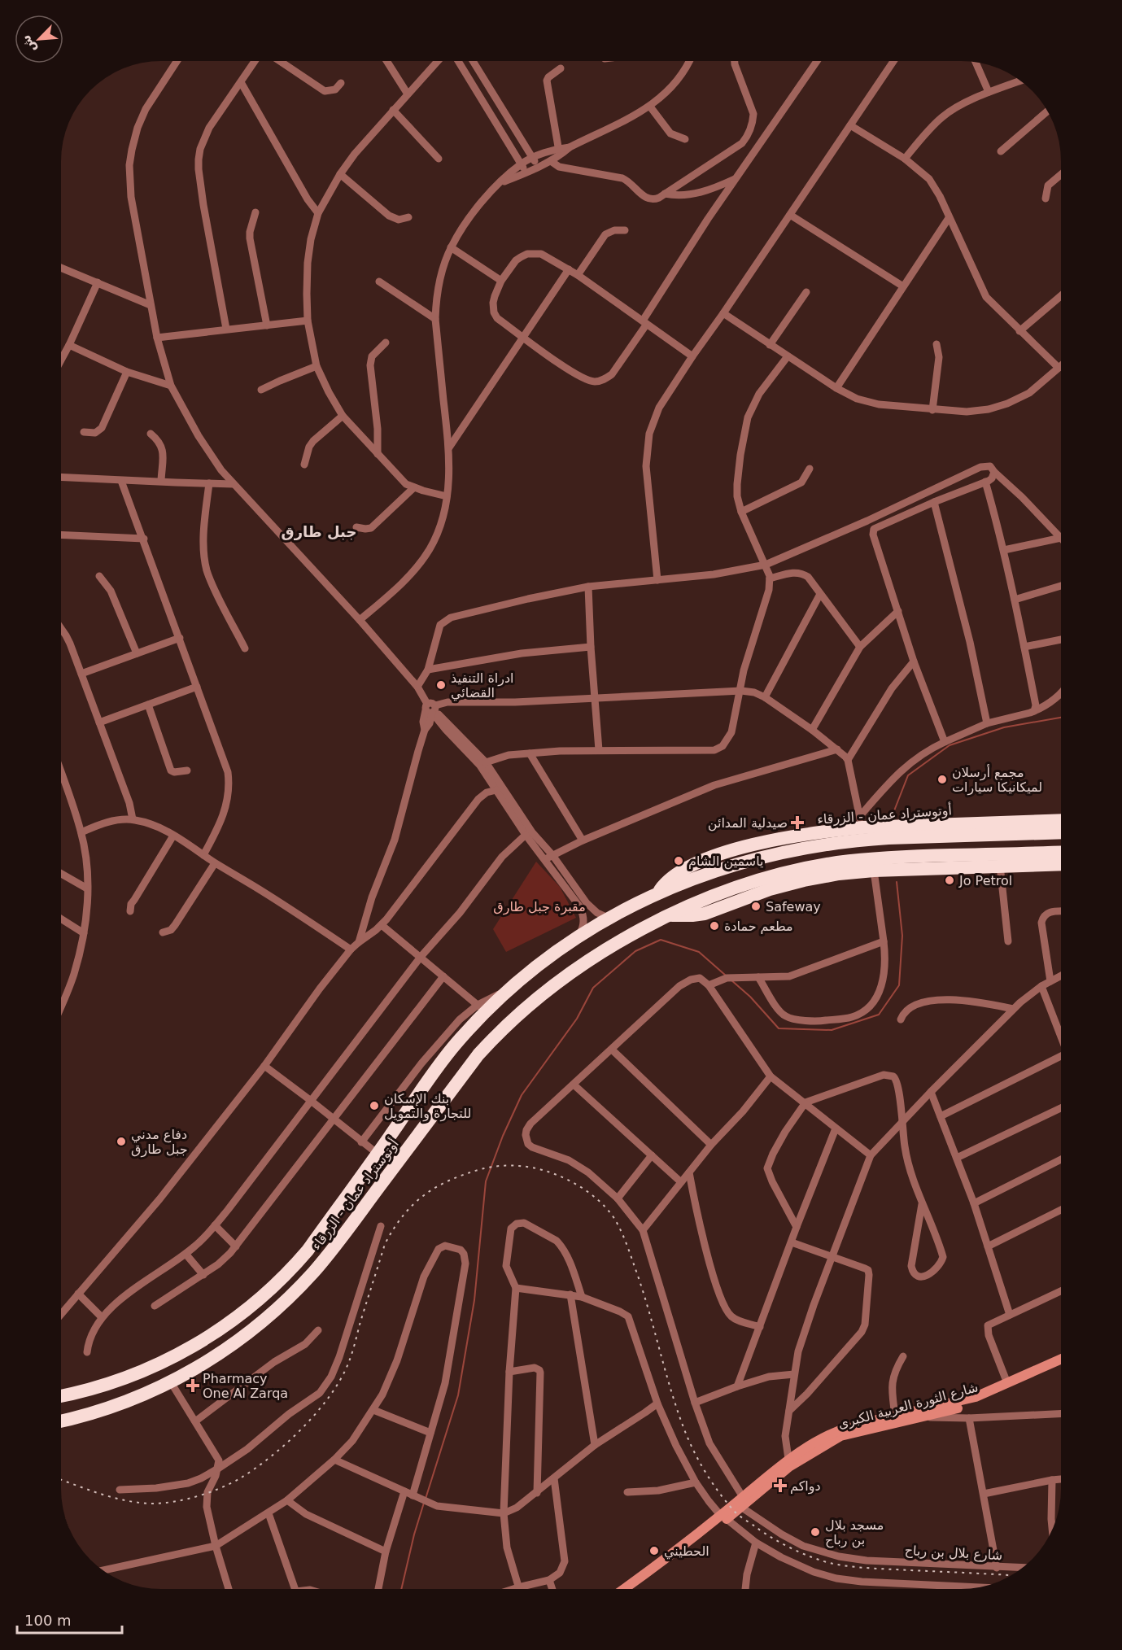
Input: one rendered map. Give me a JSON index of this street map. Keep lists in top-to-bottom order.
{
  "streets": {
    "highway": ["أوتوستراد عمان - الزرقاء"],
    "main road": ["شارع الثورة العربية الكبرى"],
    "street": ["شارع بلال بن رباح"]
  },
  "crossings": [
    ["شارع الثورة العربية الكبرى", "شارع بلال بن رباح"]
  ],
  "districts": ["جبل طارق"],
  "parks": ["مقبرة جبل طارق"],
  "places": {
    "other": [
      "ادراة التنفيذ القضائي",
      "مجمع أرسلان لميكانيكا سيارات",
      "ياسمين الشام",
      "Jo Petrol",
      "Safeway",
      "مطعم حمادة",
      "بنك الإسكان للتجارة والتمويل",
      "دفاع مدني جبل طارق",
      "مسجد بلال بن رباح",
      "الحطيني"
    ],
    "health": ["صيدلية المدائن", "Pharmacy One Al Zarqa", "دواكم"]
  },
  "scale_bar": "100 m",
  "north": "bottom left"
}
